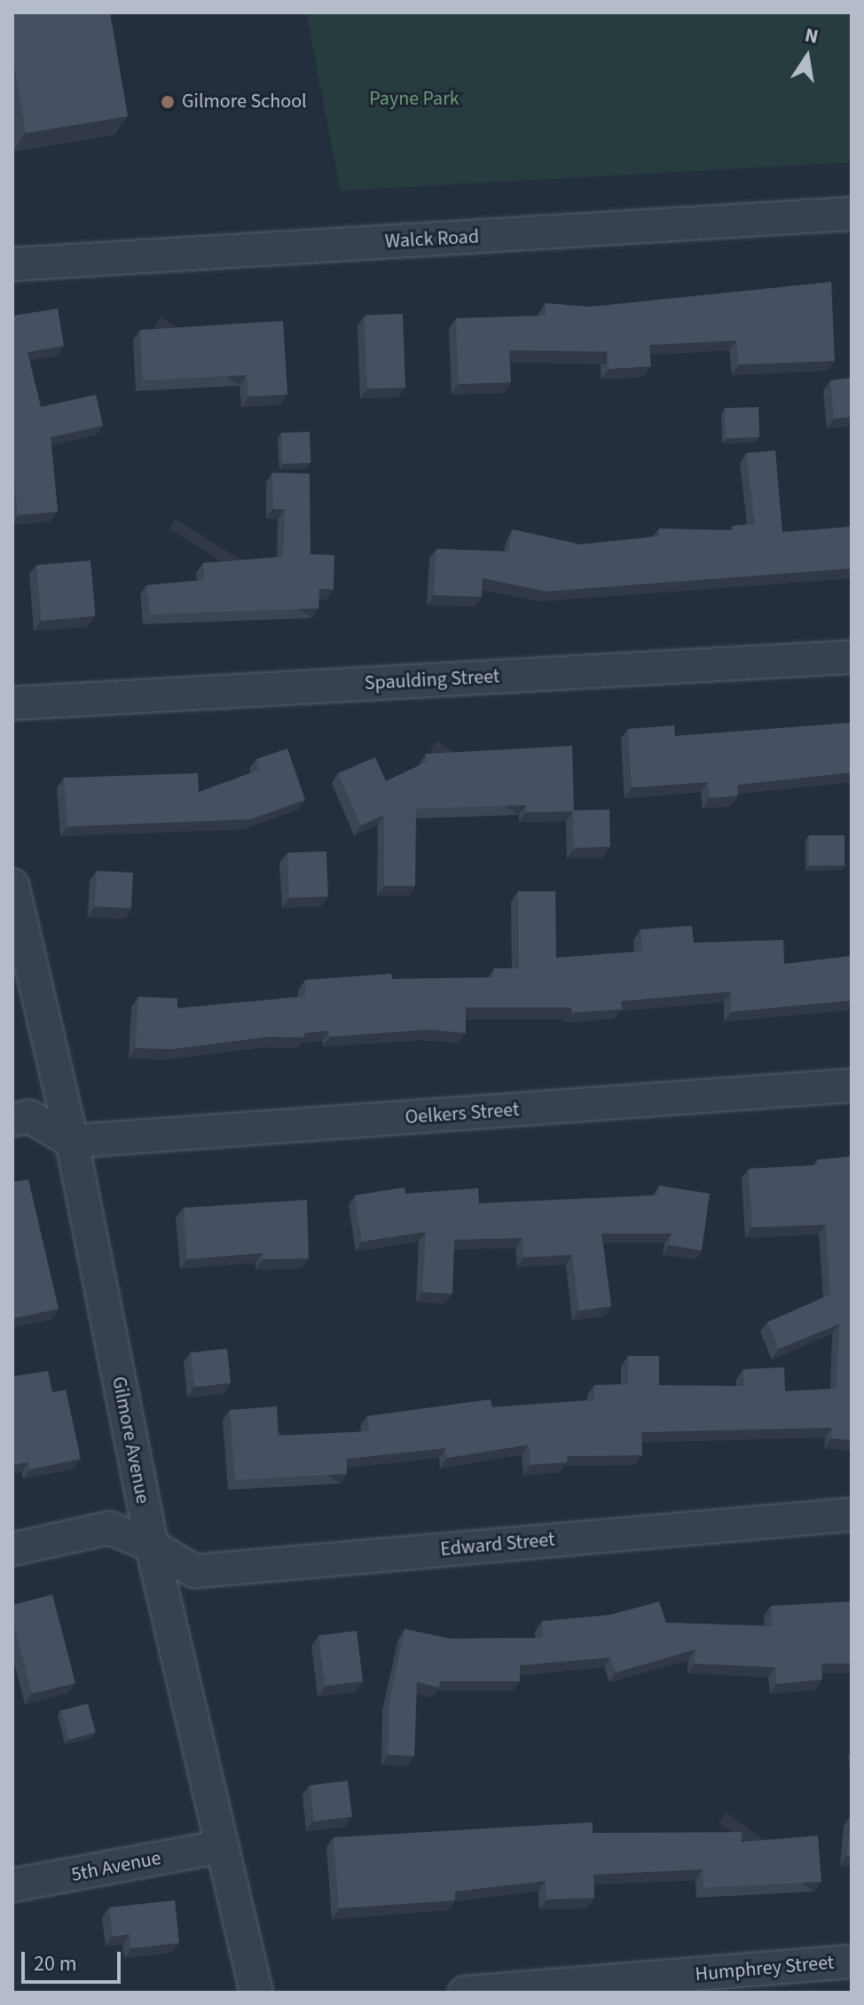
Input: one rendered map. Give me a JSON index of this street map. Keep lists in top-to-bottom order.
{
  "streets": {
    "street": [
      "Walck Road",
      "Spaulding Street",
      "Oelkers Street",
      "Gilmore Avenue",
      "Edward Street",
      "5th Avenue",
      "Humphrey Street"
    ]
  },
  "crossings": [
    ["Oelkers Street", "Gilmore Avenue"],
    ["Gilmore Avenue", "Edward Street"],
    ["Gilmore Avenue", "5th Avenue"]
  ],
  "parks": ["Payne Park"],
  "places": ["Gilmore School"],
  "scale_bar": "20 m",
  "north": "top"
}
